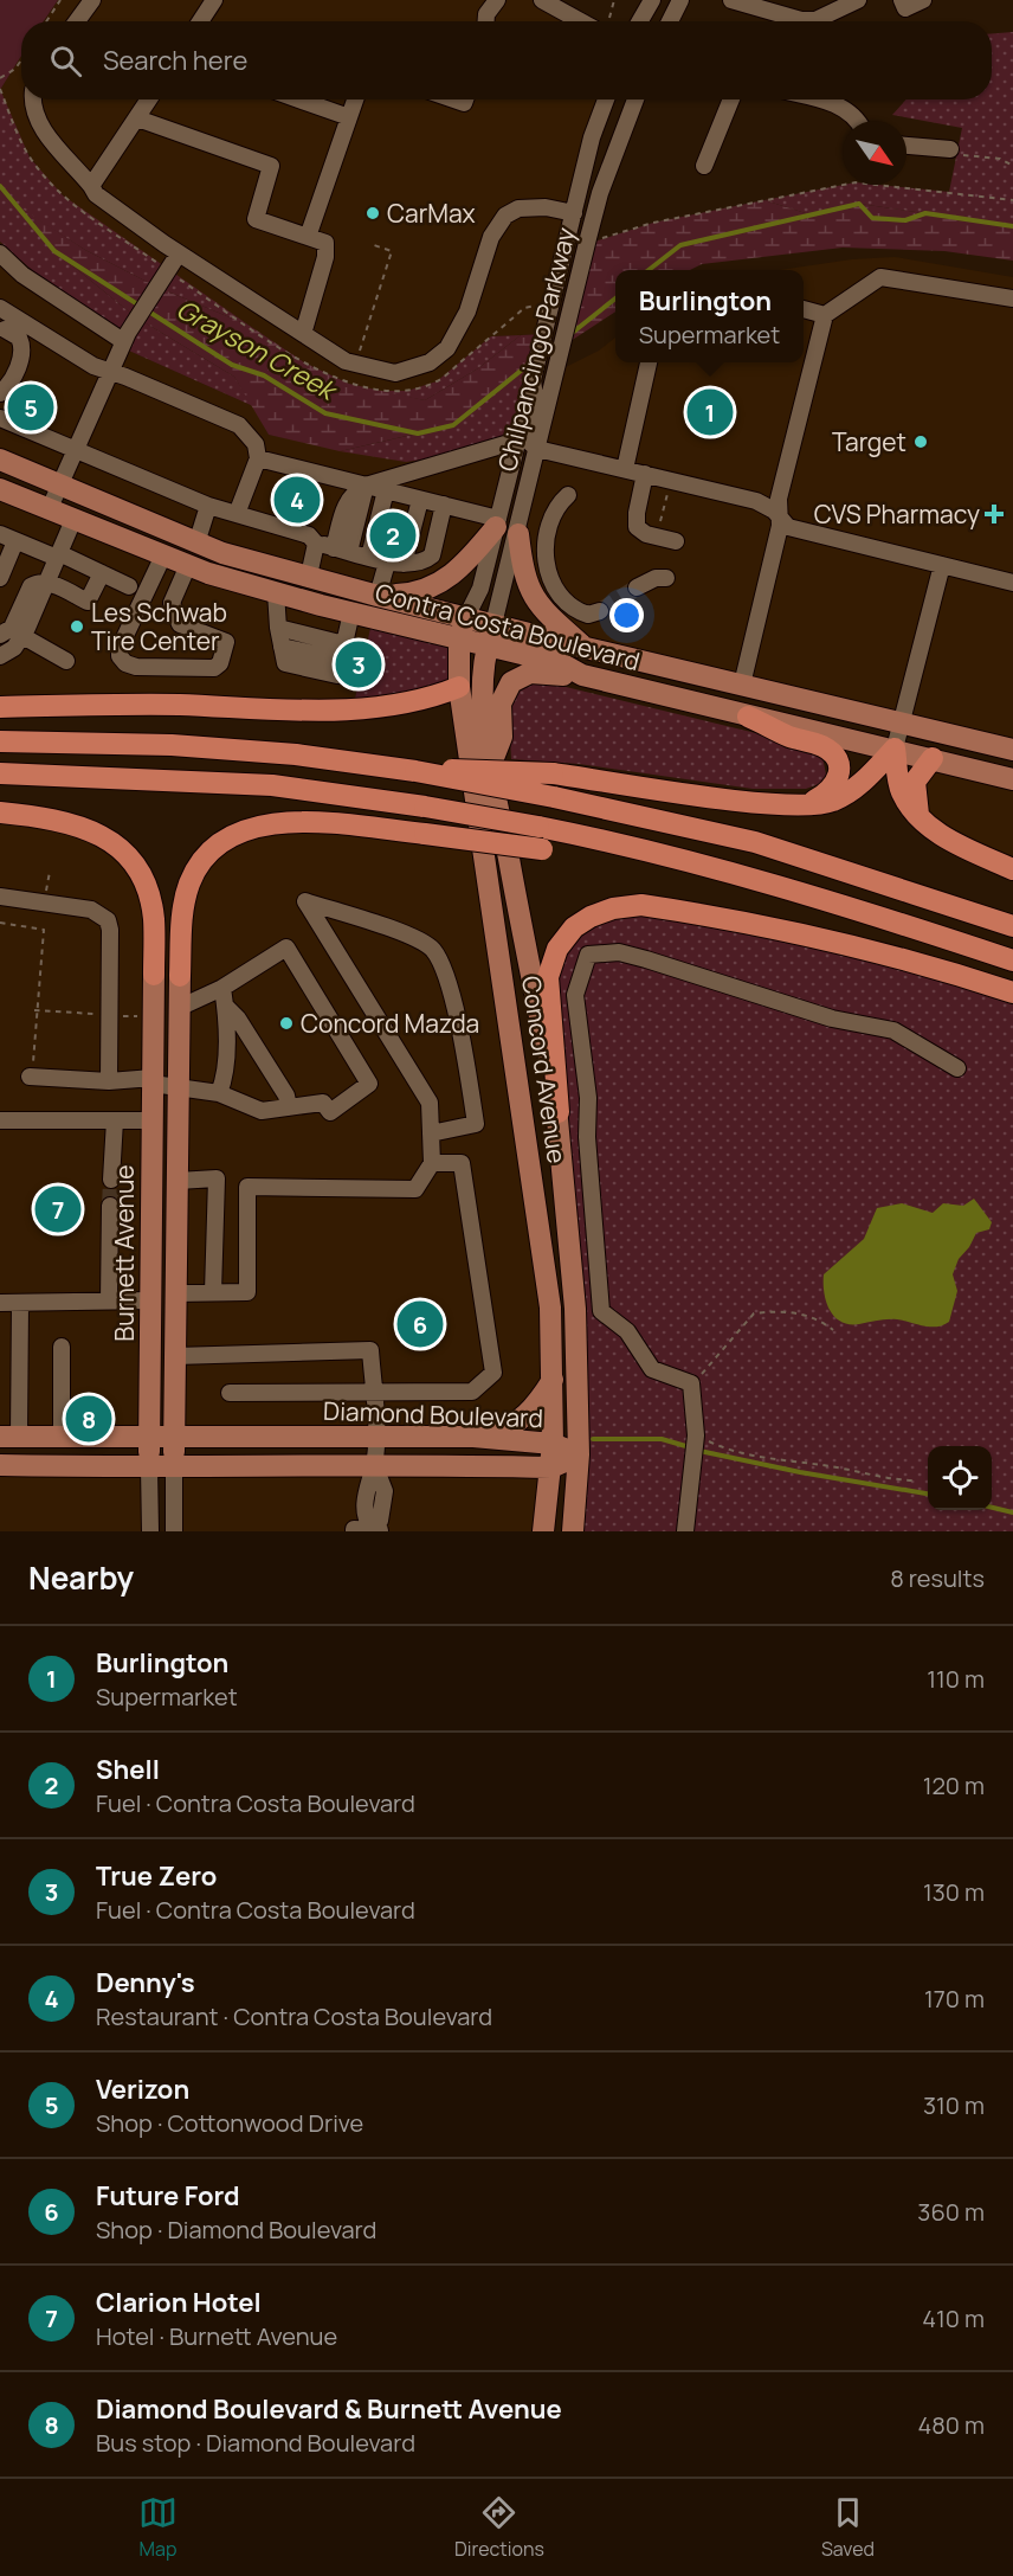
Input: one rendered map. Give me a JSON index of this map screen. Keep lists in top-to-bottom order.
{
  "streets": {
    "main road": [
      "Contra Costa Boulevard",
      "Concord Avenue",
      "Burnett Avenue",
      "Diamond Boulevard"
    ],
    "street": ["Chilpancingo Parkway"]
  },
  "crossings": [
    ["Chilpancingo Parkway", "Contra Costa Boulevard"],
    ["Chilpancingo Parkway", "Concord Avenue"],
    ["Contra Costa Boulevard", "Concord Avenue"],
    ["Concord Avenue", "Diamond Boulevard"],
    ["Burnett Avenue", "Diamond Boulevard"]
  ],
  "water": ["Grayson Creek"],
  "places": {
    "other": [
      "CarMax",
      "Target",
      "Les Schwab Tire Center",
      "Concord Mazda"
    ],
    "health": ["CVS Pharmacy"]
  },
  "north": "bottom right",
  "page": {
    "search": "Search here",
    "popup": ["Burlington", "Supermarket"],
    "pins": [
      "5",
      "1",
      "4",
      "2",
      "3",
      "7",
      "6",
      "8"
    ],
    "heading": ["Nearby", "8 results"],
    "list": [
      {
        "mark": "1",
        "name": "Burlington",
        "note": "Supermarket",
        "value": "110 m"
      },
      {
        "mark": "2",
        "name": "Shell",
        "note": "Fuel · Contra Costa Boulevard",
        "value": "120 m"
      },
      {
        "mark": "3",
        "name": "True Zero",
        "note": "Fuel · Contra Costa Boulevard",
        "value": "130 m"
      },
      {
        "mark": "4",
        "name": "Denny's",
        "note": "Restaurant · Contra Costa Boulevard",
        "value": "170 m"
      },
      {
        "mark": "5",
        "name": "Verizon",
        "note": "Shop · Cottonwood Drive",
        "value": "310 m"
      },
      {
        "mark": "6",
        "name": "Future Ford",
        "note": "Shop · Diamond Boulevard",
        "value": "360 m"
      },
      {
        "mark": "7",
        "name": "Clarion Hotel",
        "note": "Hotel · Burnett Avenue",
        "value": "410 m"
      },
      {
        "mark": "8",
        "name": "Diamond Boulevard & Burnett Avenue",
        "note": "Bus stop · Diamond Boulevard",
        "value": "480 m"
      }
    ],
    "nav": ["Map", "Directions", "Saved"]
  }
}
